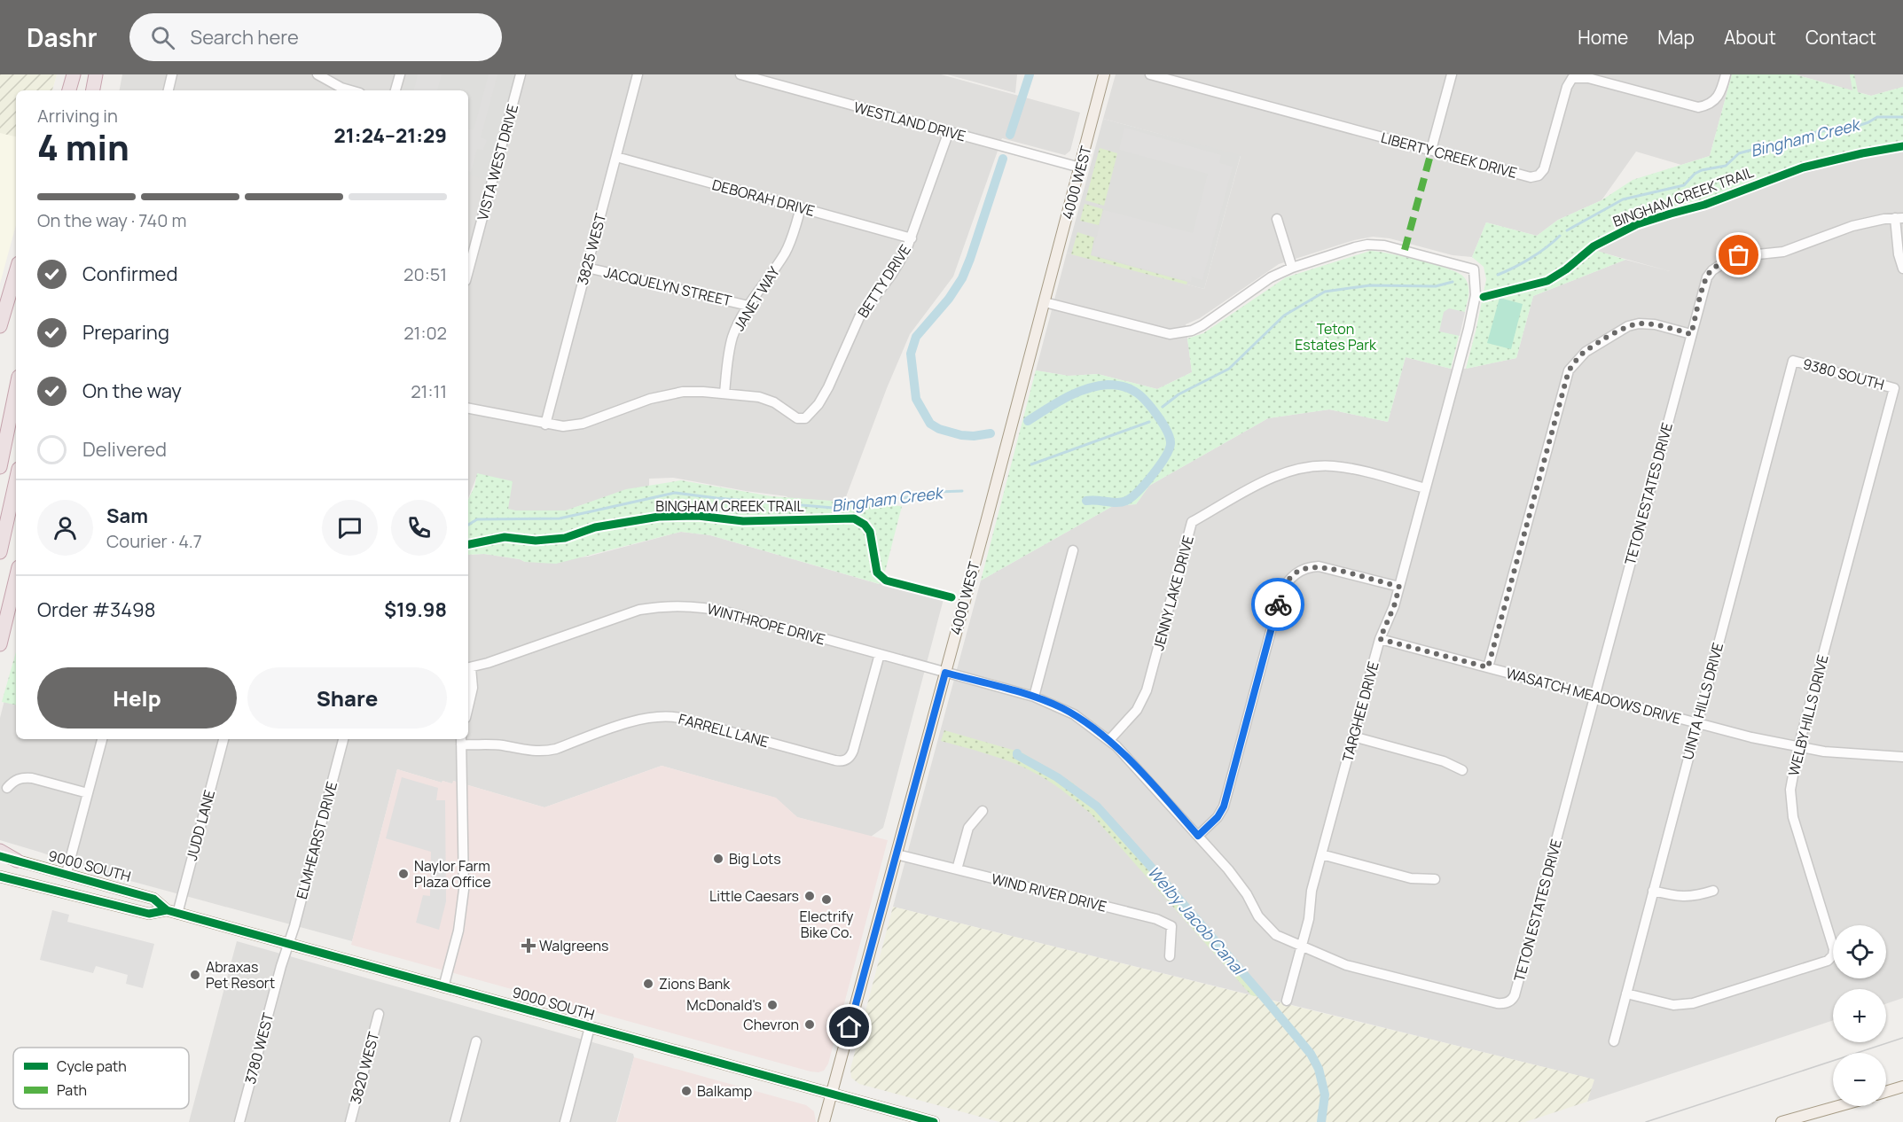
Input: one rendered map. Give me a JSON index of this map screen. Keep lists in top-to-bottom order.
{
  "streets": {
    "main road": ["4000 WEST", "9000 SOUTH"],
    "street": [
      "WESTLAND DRIVE",
      "LIBERTY CREEK DRIVE",
      "VISTA WEST DRIVE",
      "DEBORAH DRIVE",
      "3825 WEST",
      "BETTY DRIVE",
      "JACQUELYN STREET",
      "JANET WAY",
      "9380 SOUTH",
      "TETON ESTATES DRIVE",
      "JENNY LAKE DRIVE",
      "WINTHROPE DRIVE",
      "WASATCH MEADOWS DRIVE",
      "UINTA HILLS DRIVE",
      "TARGHEE DRIVE",
      "WELBY HILLS DRIVE",
      "FARRELL LANE",
      "JUDD LANE",
      "ELMHEARST DRIVE",
      "WIND RIVER DRIVE",
      "3780 WEST",
      "3820 WEST"
    ],
    "cycle path": ["BINGHAM CREEK TRAIL"]
  },
  "crossings": [
    ["WESTLAND DRIVE", "4000 WEST"],
    ["WESTLAND DRIVE", "BETTY DRIVE"],
    ["4000 WEST", "TETON ESTATES DRIVE"],
    ["4000 WEST", "WINTHROPE DRIVE"],
    ["4000 WEST", "9000 SOUTH"],
    ["4000 WEST", "WIND RIVER DRIVE"],
    ["DEBORAH DRIVE", "3825 WEST"],
    ["DEBORAH DRIVE", "BETTY DRIVE"],
    ["DEBORAH DRIVE", "JANET WAY"],
    ["3825 WEST", "JACQUELYN STREET"],
    ["BETTY DRIVE", "JANET WAY"],
    ["JACQUELYN STREET", "JANET WAY"],
    ["9380 SOUTH", "UINTA HILLS DRIVE"],
    ["9380 SOUTH", "WELBY HILLS DRIVE"],
    ["TETON ESTATES DRIVE", "JENNY LAKE DRIVE"],
    ["TETON ESTATES DRIVE", "WINTHROPE DRIVE"],
    ["TETON ESTATES DRIVE", "WASATCH MEADOWS DRIVE"],
    ["TETON ESTATES DRIVE", "TARGHEE DRIVE"],
    ["JENNY LAKE DRIVE", "TARGHEE DRIVE"],
    ["WINTHROPE DRIVE", "FARRELL LANE"],
    ["WASATCH MEADOWS DRIVE", "UINTA HILLS DRIVE"],
    ["WASATCH MEADOWS DRIVE", "TARGHEE DRIVE"],
    ["WASATCH MEADOWS DRIVE", "WELBY HILLS DRIVE"],
    ["UINTA HILLS DRIVE", "WELBY HILLS DRIVE"],
    ["JUDD LANE", "9000 SOUTH"],
    ["ELMHEARST DRIVE", "9000 SOUTH"],
    ["ELMHEARST DRIVE", "3780 WEST"],
    ["9000 SOUTH", "3780 WEST"]
  ],
  "water": ["Bingham Creek", "Welby Jacob Canal"],
  "parks": ["Teton Estates Park"],
  "places": {
    "other": [
      "Big Lots",
      "Naylor Farm Plaza Office",
      "Little Caesars",
      "Electrify Bike Co.",
      "Abraxas Pet Resort",
      "Zions Bank",
      "McDonald's",
      "Chevron",
      "Balkamp"
    ],
    "health": ["Walgreens"]
  },
  "legend": ["Cycle path", "Path"],
  "page": {
    "header": "Dashr",
    "search": "Search here",
    "nav": [
      "Home",
      "Map",
      "About",
      "Contact"
    ],
    "heading": ["4 min", "Arriving in", "21:24–21:29"],
    "panel": [
      "Sam",
      "Courier · 4.7",
      "Order #3498",
      "$19.98"
    ],
    "bar": "On the way · 740 m",
    "list": [
      ["Confirmed", "20:51"],
      ["Preparing", "21:02"],
      ["On the way", "21:11"],
      "Delivered"
    ],
    "buttons": ["Help", "Share"],
    "map_buttons": ["+", "−"]
  }
}
